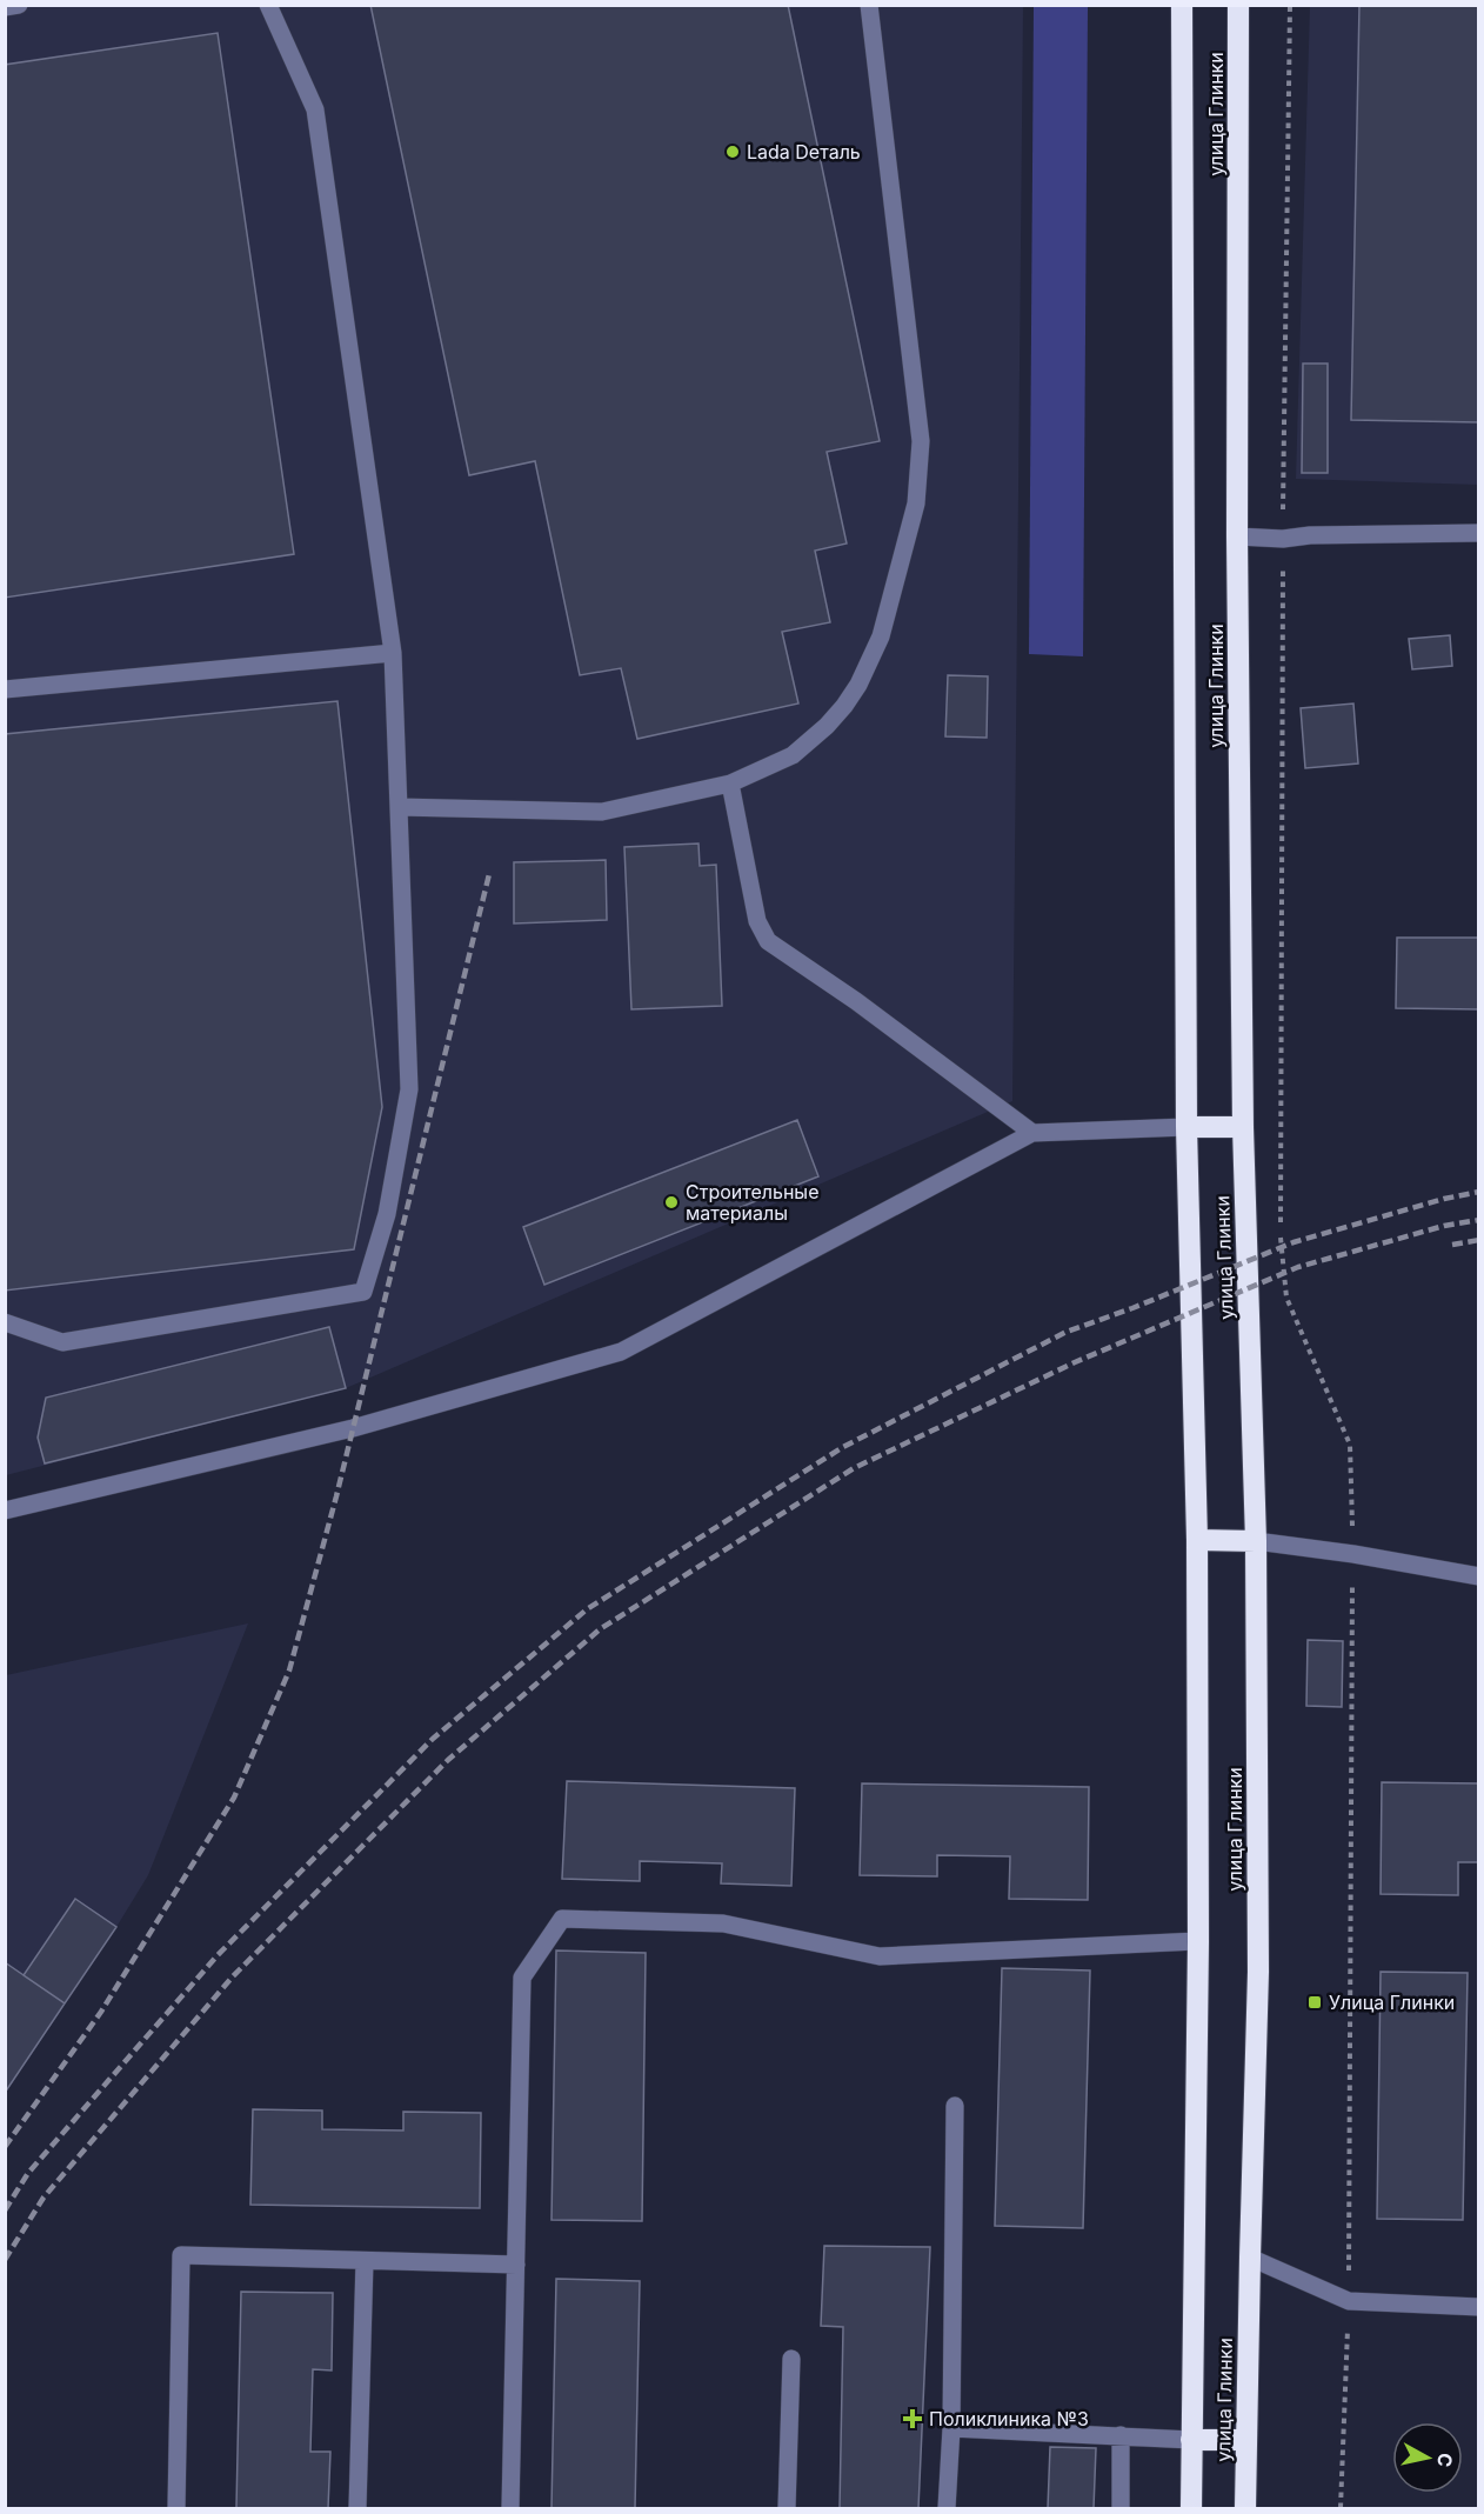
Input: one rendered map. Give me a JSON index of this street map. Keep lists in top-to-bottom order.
{
  "streets": {
    "highway": ["улица Глинки"]
  },
  "places": {
    "other": ["Lada Dеталь", "Строительные материалы"],
    "transit": ["Улица Глинки"],
    "health": ["Поликлиника №3"]
  },
  "north": "right"
}
